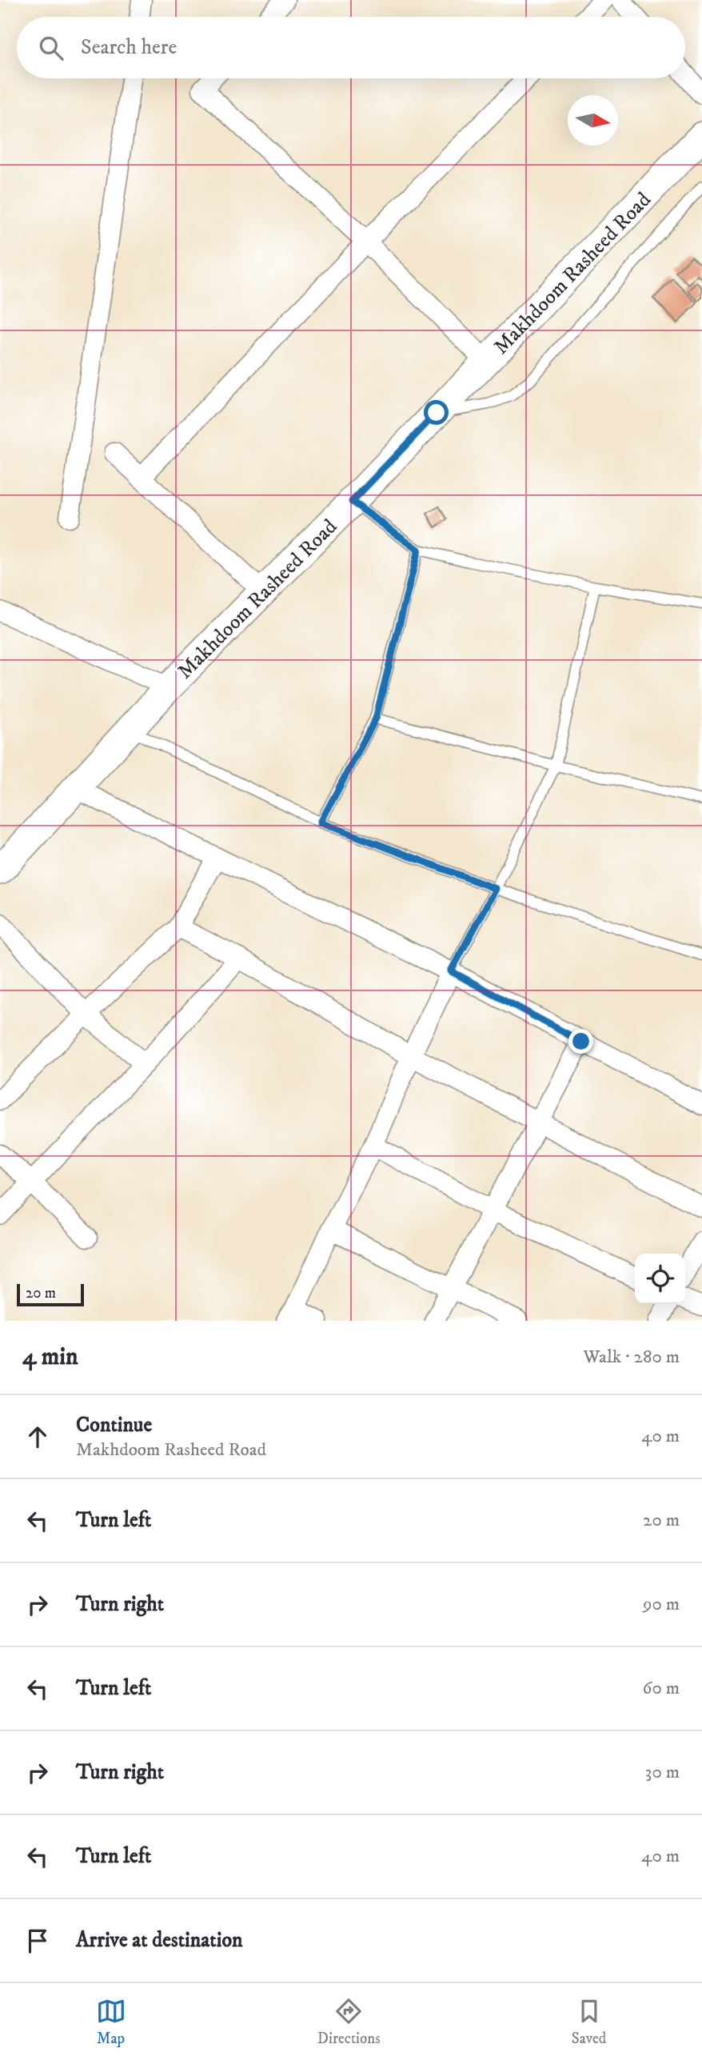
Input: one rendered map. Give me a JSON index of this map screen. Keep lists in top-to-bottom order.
{
  "streets": {
    "main road": ["Makhdoom Rasheed Road"]
  },
  "scale_bar": "20 m",
  "north": "right",
  "page": {
    "search": "Search here",
    "scale": "20 m",
    "heading": ["4 min", "Walk · 280 m"],
    "list": [
      ["Continue", "Makhdoom Rasheed Road", "40 m"],
      ["Turn left", "20 m"],
      ["Turn right", "90 m"],
      ["Turn left", "60 m"],
      ["Turn right", "30 m"],
      ["Turn left", "40 m"],
      "Arrive at destination"
    ],
    "nav": ["Map", "Directions", "Saved"]
  }
}
